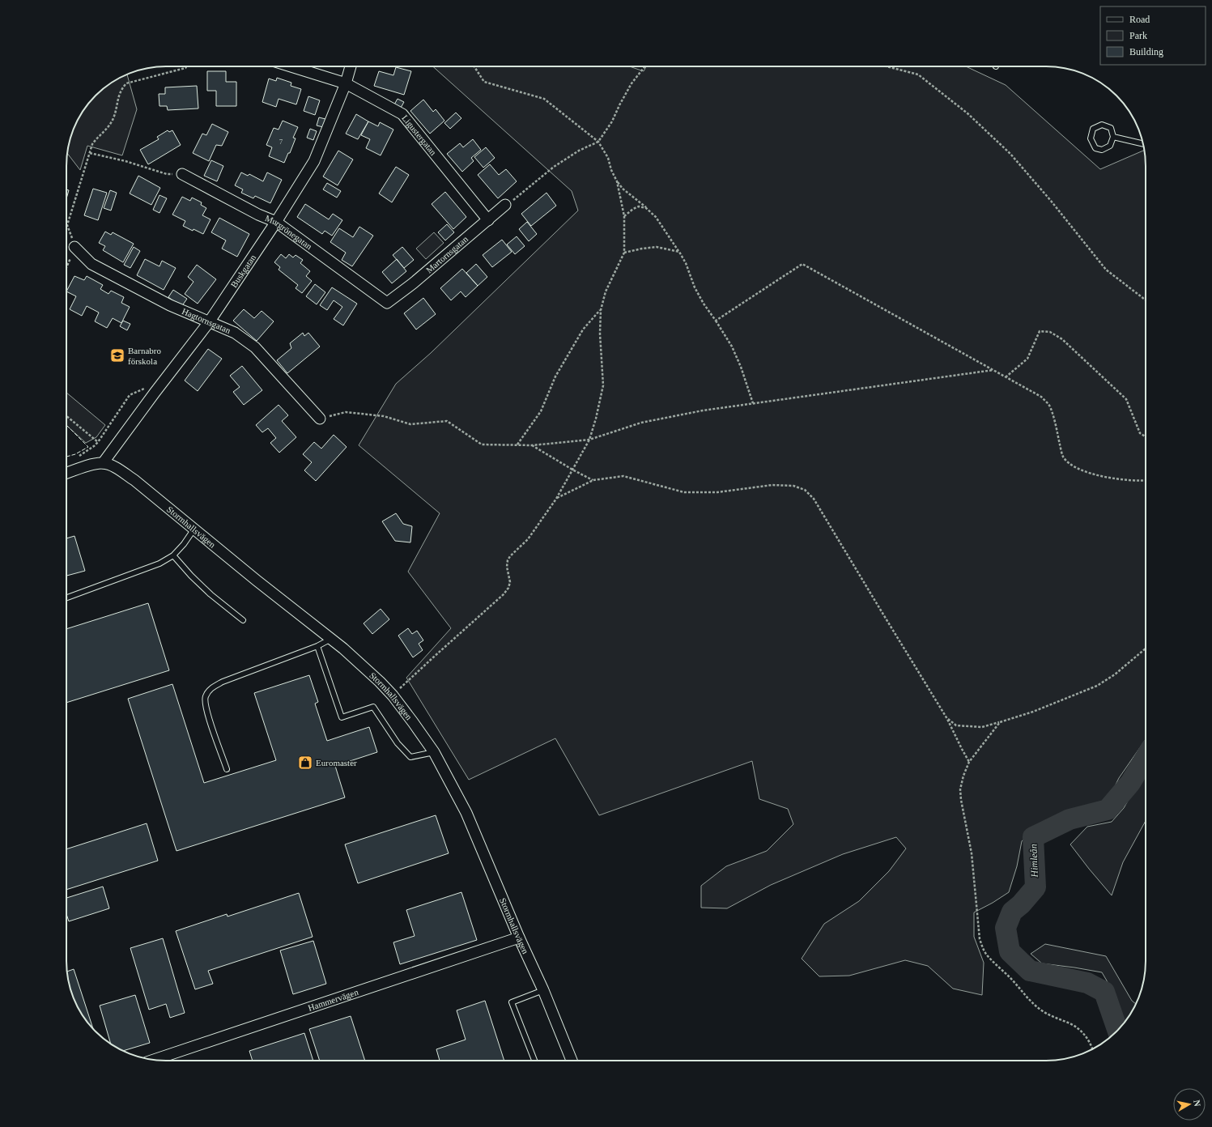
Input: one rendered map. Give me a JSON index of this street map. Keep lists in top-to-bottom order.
{
  "streets": {
    "street": [
      "Ligustergatan",
      "Murgrönegatan",
      "Martornsgatan",
      "Buskgatan",
      "Hagtornsgatan",
      "Stormhallsvägen",
      "Hammervägen"
    ]
  },
  "crossings": [
    ["Ligustergatan", "Martornsgatan"],
    ["Ligustergatan", "Buskgatan"],
    ["Murgrönegatan", "Martornsgatan"],
    ["Murgrönegatan", "Buskgatan"],
    ["Buskgatan", "Hagtornsgatan"],
    ["Buskgatan", "Stormhallsvägen"],
    ["Stormhallsvägen", "Hammervägen"]
  ],
  "water": ["Himleån"],
  "places": {
    "school or university": ["Barnabro förskola"],
    "shop": ["Euromaster"]
  },
  "house_numbers": ["7"],
  "legend": ["Road", "Park", "Building"],
  "north": "right"
}
